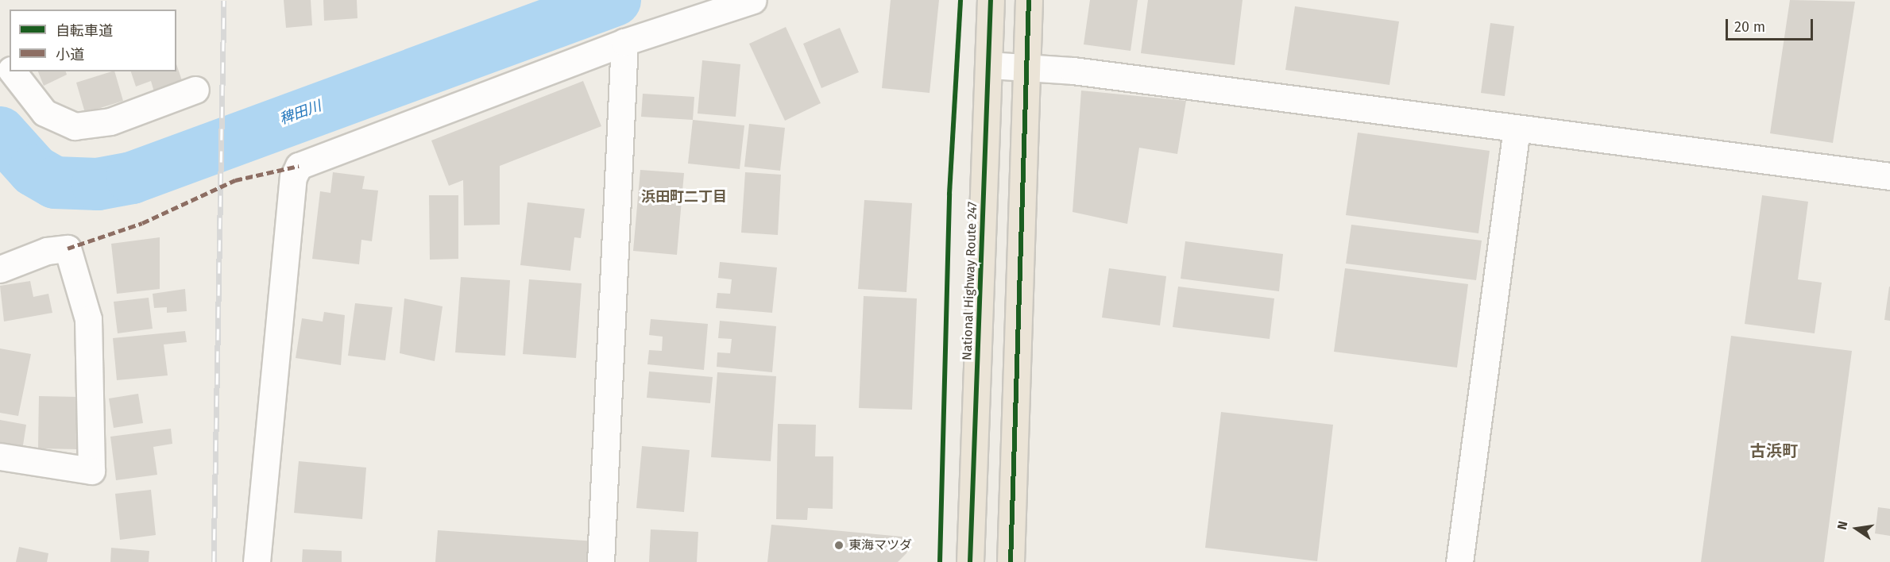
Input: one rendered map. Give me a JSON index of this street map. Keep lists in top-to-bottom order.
{
  "streets": {
    "highway": ["National Highway Route 247"]
  },
  "districts": ["浜田町二丁目", "古浜町"],
  "water": ["稗田川"],
  "places": ["東海マツダ"],
  "legend": ["自転車道", "小道"],
  "scale_bar": "20 m",
  "north": "left"
}
